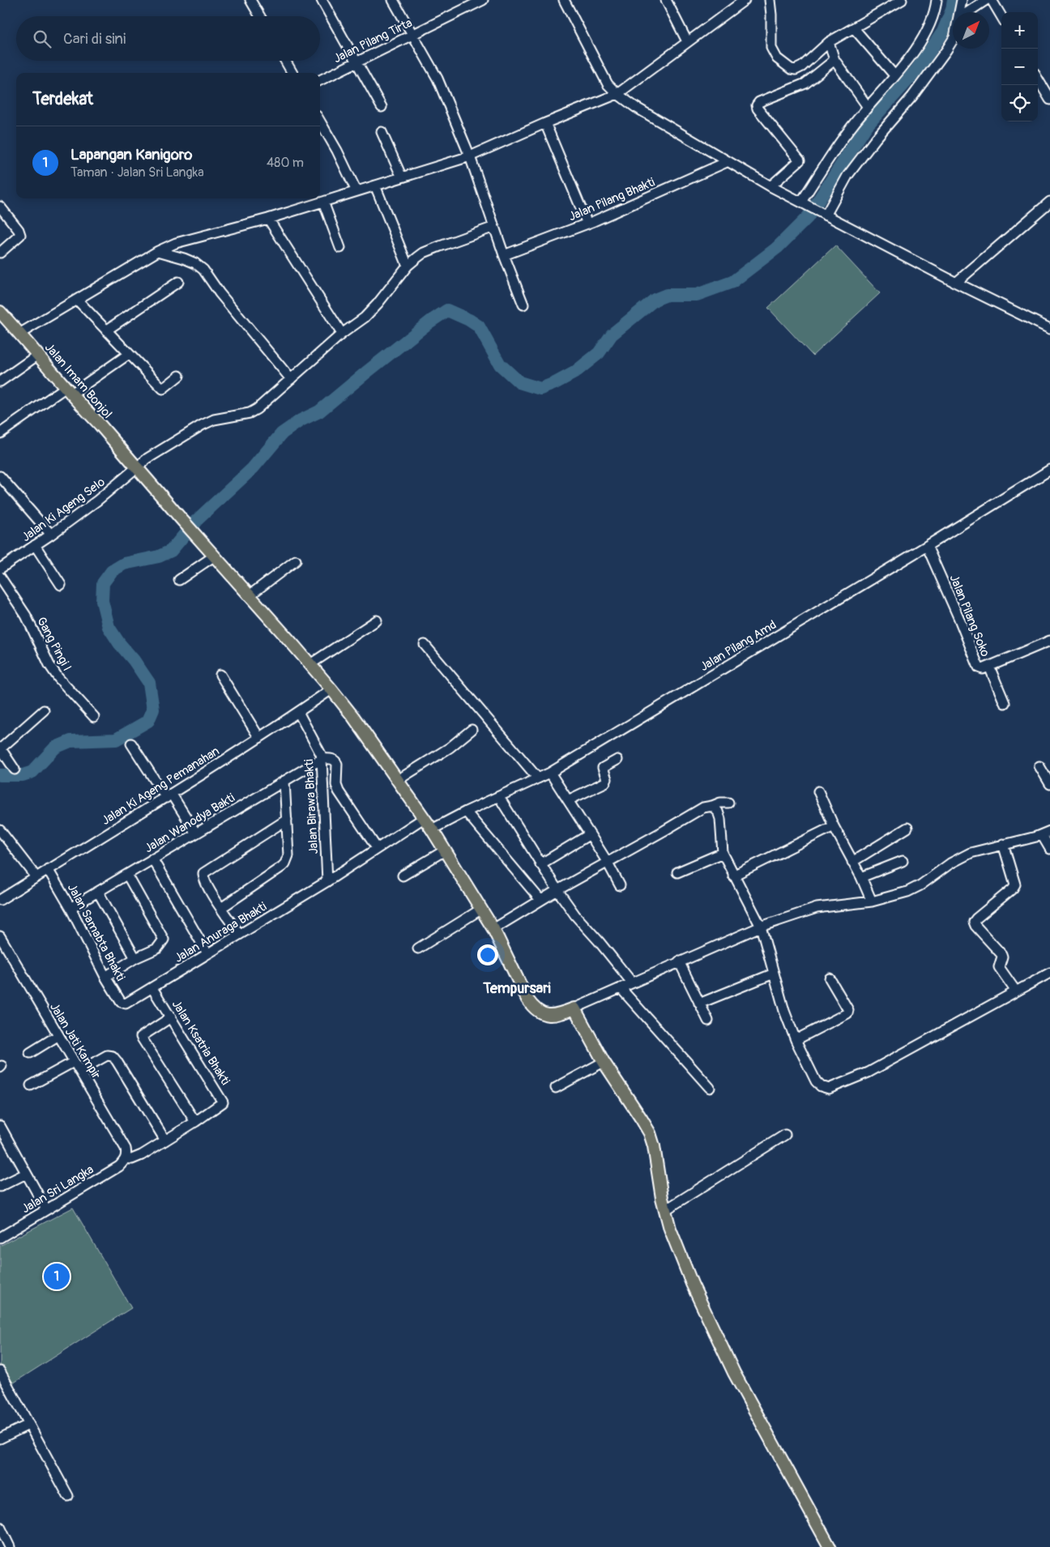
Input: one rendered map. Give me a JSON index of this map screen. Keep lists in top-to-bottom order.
{
  "streets": {
    "main road": ["Jalan Imam Bonjol"],
    "street": [
      "Jalan Pilang Tirta",
      "Jalan Pilang Bhakti",
      "Jalan Ki Ageng Selo",
      "Jalan Pilang Soko",
      "Gang Pingi I",
      "Jalan Pilang Amd",
      "Jalan Ki Ageng Pemanahan",
      "Jalan Birawa Bhakti",
      "Jalan Wanodya Bakti",
      "Jalan Samabta Bhakti",
      "Jalan Anuraga Bhakti",
      "Jalan Jati Kampir",
      "Jalan Ksatria Bhakti",
      "Jalan Sri Langka"
    ]
  },
  "crossings": [
    ["Jalan Imam Bonjol", "Jalan Ki Ageng Selo"],
    ["Jalan Imam Bonjol", "Jalan Pilang Amd"],
    ["Jalan Imam Bonjol", "Jalan Ki Ageng Pemanahan"],
    ["Jalan Imam Bonjol", "Jalan Anuraga Bhakti"],
    ["Jalan Pilang Soko", "Jalan Pilang Amd"],
    ["Jalan Ki Ageng Pemanahan", "Jalan Birawa Bhakti"],
    ["Jalan Ki Ageng Pemanahan", "Jalan Samabta Bhakti"],
    ["Jalan Birawa Bhakti", "Jalan Wanodya Bakti"],
    ["Jalan Birawa Bhakti", "Jalan Anuraga Bhakti"],
    ["Jalan Wanodya Bakti", "Jalan Samabta Bhakti"],
    ["Jalan Samabta Bhakti", "Jalan Anuraga Bhakti"],
    ["Jalan Anuraga Bhakti", "Jalan Ksatria Bhakti"],
    ["Jalan Jati Kampir", "Jalan Ksatria Bhakti"],
    ["Jalan Jati Kampir", "Jalan Sri Langka"],
    ["Jalan Ksatria Bhakti", "Jalan Sri Langka"]
  ],
  "districts": ["Tempursari"],
  "north": "top right",
  "page": {
    "map_buttons": ["+", "−"],
    "search": "Cari di sini",
    "heading": "Terdekat",
    "list": [
      {
        "mark": "1",
        "name": "Lapangan Kanigoro",
        "note": "Taman · Jalan Sri Langka",
        "value": "480 m"
      }
    ],
    "pins": "1"
  }
}
